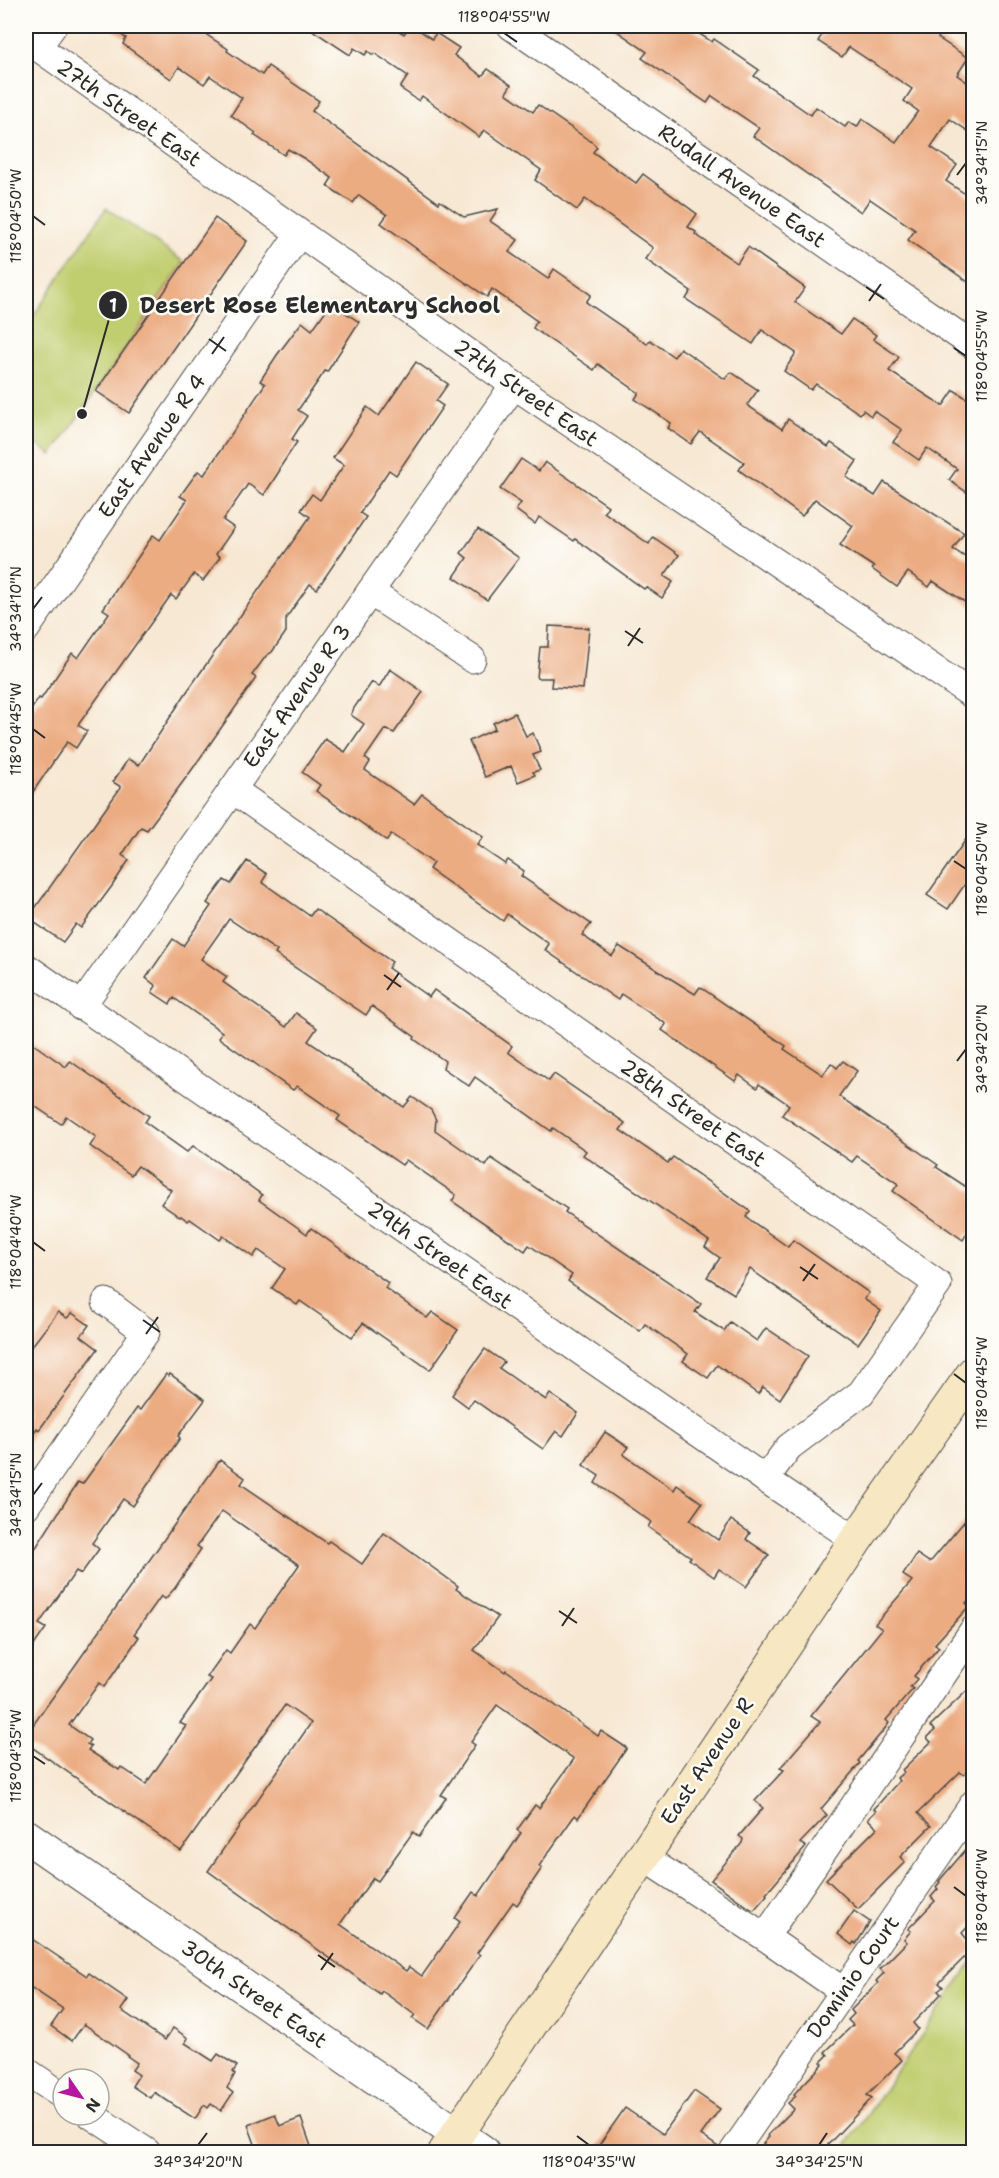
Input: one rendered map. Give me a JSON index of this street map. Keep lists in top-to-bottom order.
{
  "streets": {
    "main road": ["East Avenue R"],
    "street": [
      "27th Street East",
      "Rudall Avenue East",
      "East Avenue R 4",
      "East Avenue R 3",
      "28th Street East",
      "29th Street East",
      "Dominio Court",
      "30th Street East"
    ]
  },
  "crossings": [
    ["27th Street East", "East Avenue R 4"],
    ["27th Street East", "East Avenue R 3"],
    ["East Avenue R 3", "28th Street East"],
    ["East Avenue R 3", "29th Street East"],
    ["28th Street East", "29th Street East"],
    ["29th Street East", "East Avenue R"],
    ["East Avenue R", "30th Street East"]
  ],
  "places": ["Desert Rose Elementary School"],
  "north": "bottom right",
  "coordinates": [
    "118°04'55\"W",
    "34°34'15\"N",
    "118°04'50\"W",
    "34°34'10\"N",
    "118°04'45\"W",
    "34°34'20\"N",
    "118°04'40\"W",
    "118°04'35\"W",
    "34°34'25\"N"
  ]
}
